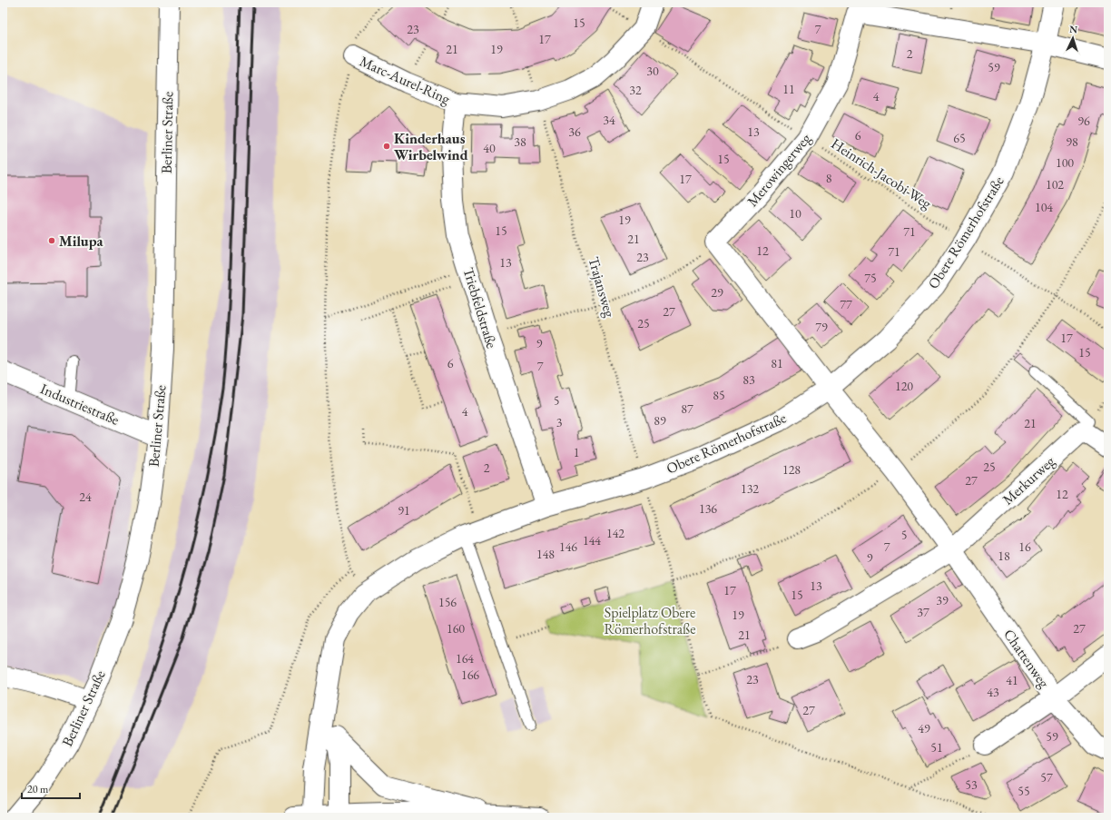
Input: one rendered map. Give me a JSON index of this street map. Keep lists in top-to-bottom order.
{
  "streets": {
    "street": [
      "Marc-Aurel-Ring",
      "Berliner Straße",
      "Merowingerweg",
      "Obere Römerhofstraße",
      "Triebfeldstraße",
      "Industriestraße",
      "Merkurweg",
      "Chattenweg"
    ],
    "path": ["Heinrich-Jacobi-Weg", "Trajansweg"]
  },
  "crossings": [
    ["Marc-Aurel-Ring", "Heinrich-Jacobi-Weg"],
    ["Marc-Aurel-Ring", "Trajansweg"],
    ["Marc-Aurel-Ring", "Triebfeldstraße"],
    ["Berliner Straße", "Industriestraße"],
    ["Merowingerweg", "Heinrich-Jacobi-Weg"],
    ["Merowingerweg", "Obere Römerhofstraße"],
    ["Heinrich-Jacobi-Weg", "Obere Römerhofstraße"],
    ["Obere Römerhofstraße", "Trajansweg"],
    ["Obere Römerhofstraße", "Triebfeldstraße"],
    ["Obere Römerhofstraße", "Chattenweg"],
    ["Merkurweg", "Chattenweg"]
  ],
  "parks": ["Spielplatz Obere Römerhofstraße"],
  "places": ["Kinderhaus Wirbelwind", "Milupa"],
  "house_numbers": [
    "15",
    "23",
    "7",
    "17",
    "21",
    "19",
    "2",
    "59",
    "30",
    "11",
    "32",
    "4",
    "34",
    "96",
    "36",
    "13",
    "6",
    "65",
    "38",
    "98",
    "40",
    "15",
    "100",
    "8",
    "17",
    "102",
    "104",
    "10",
    "19",
    "15",
    "71",
    "21",
    "12",
    "71",
    "23",
    "13",
    "75",
    "29",
    "77",
    "27",
    "25",
    "79",
    "17",
    "9",
    "15",
    "6",
    "81",
    "7",
    "83",
    "120",
    "85",
    "5",
    "87",
    "4",
    "89",
    "3",
    "21",
    "1",
    "25",
    "2",
    "128",
    "27",
    "132",
    "12",
    "24",
    "136",
    "91",
    "142",
    "5",
    "144",
    "146",
    "7",
    "16",
    "148",
    "18",
    "9",
    "13",
    "17",
    "15",
    "39",
    "156",
    "37",
    "19",
    "160",
    "27",
    "21",
    "164",
    "166",
    "23",
    "41",
    "43",
    "27",
    "49",
    "59",
    "51",
    "57",
    "53",
    "55"
  ],
  "scale_bar": "20 m",
  "north": "top"
}
